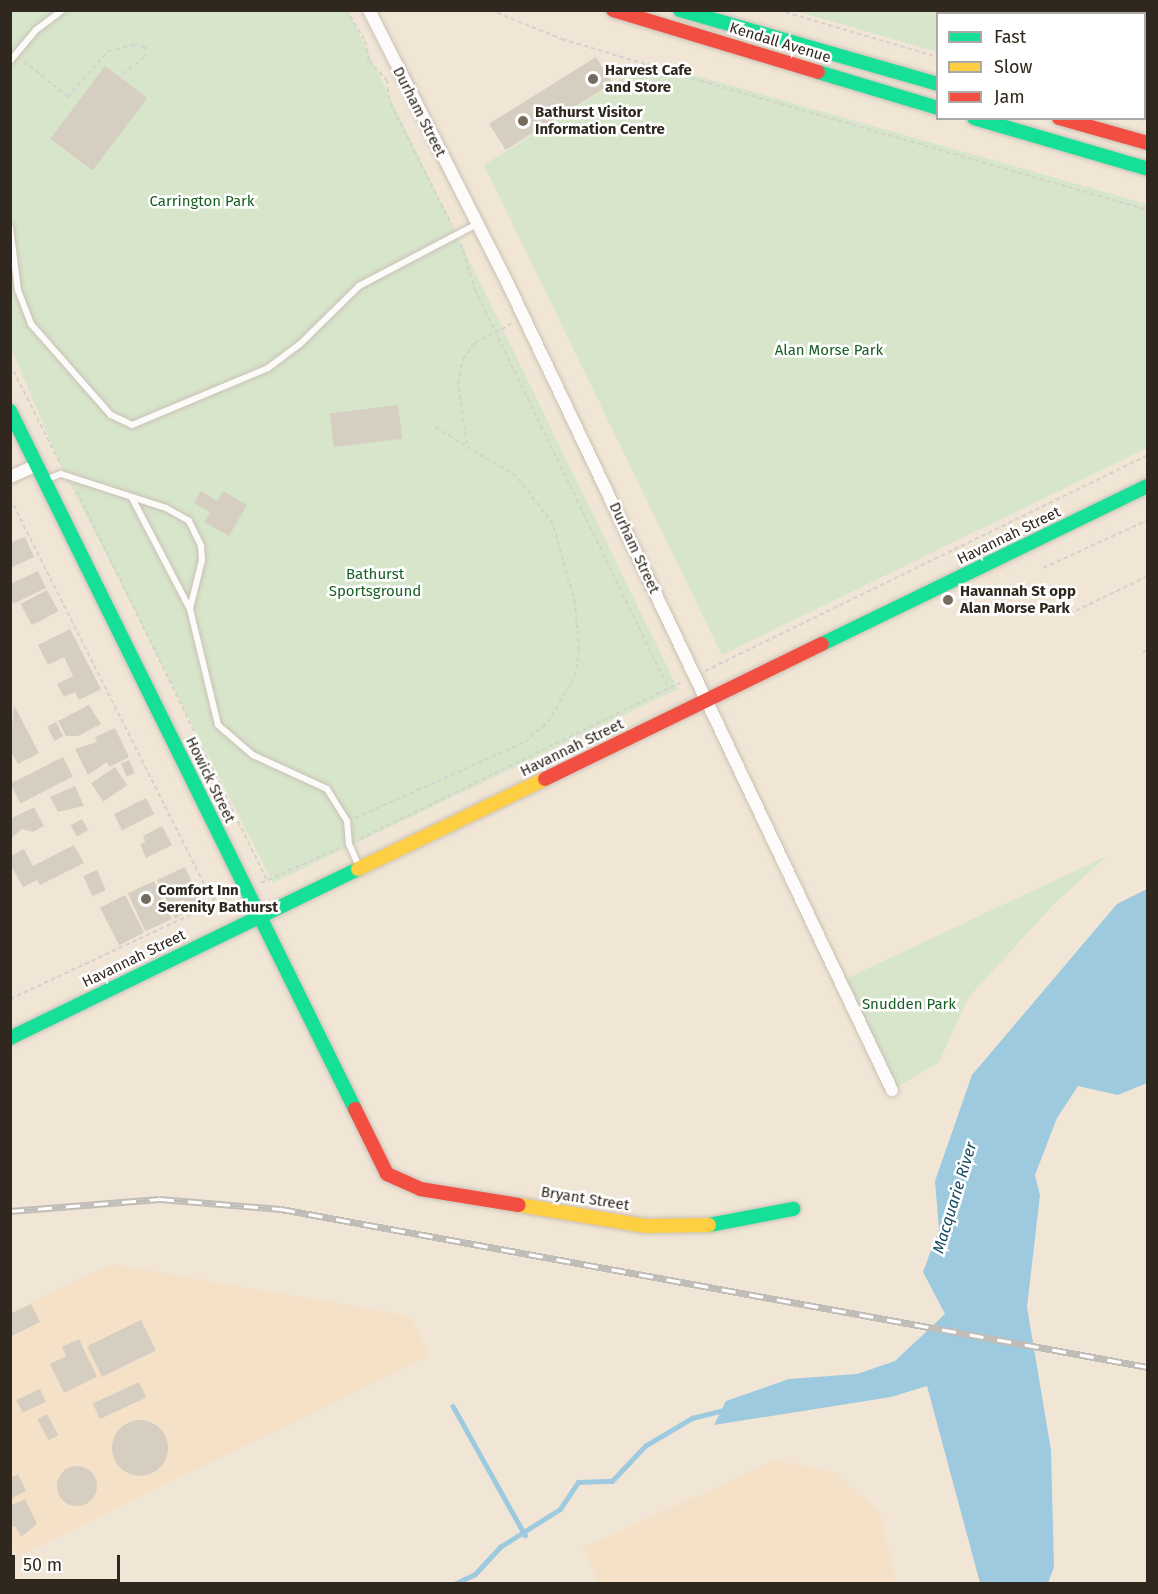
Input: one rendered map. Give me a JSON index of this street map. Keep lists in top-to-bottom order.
{
  "streets": {
    "main road": [
      "Kendall Avenue",
      "Havannah Street",
      "Howick Street",
      "Bryant Street"
    ],
    "street": ["Durham Street"]
  },
  "crossings": [
    ["Durham Street", "Havannah Street"],
    ["Havannah Street", "Howick Street"],
    ["Howick Street", "Bryant Street"]
  ],
  "water": ["Macquarie River"],
  "parks": [
    "Carrington Park",
    "Alan Morse Park",
    "Bathurst Sportsground",
    "Snudden Park"
  ],
  "places": [
    "Harvest Cafe and Store",
    "Bathurst Visitor Information Centre",
    "Havannah St opp Alan Morse Park",
    "Comfort Inn Serenity Bathurst"
  ],
  "legend": ["Fast", "Slow", "Jam"],
  "scale_bar": "50 m"
}
